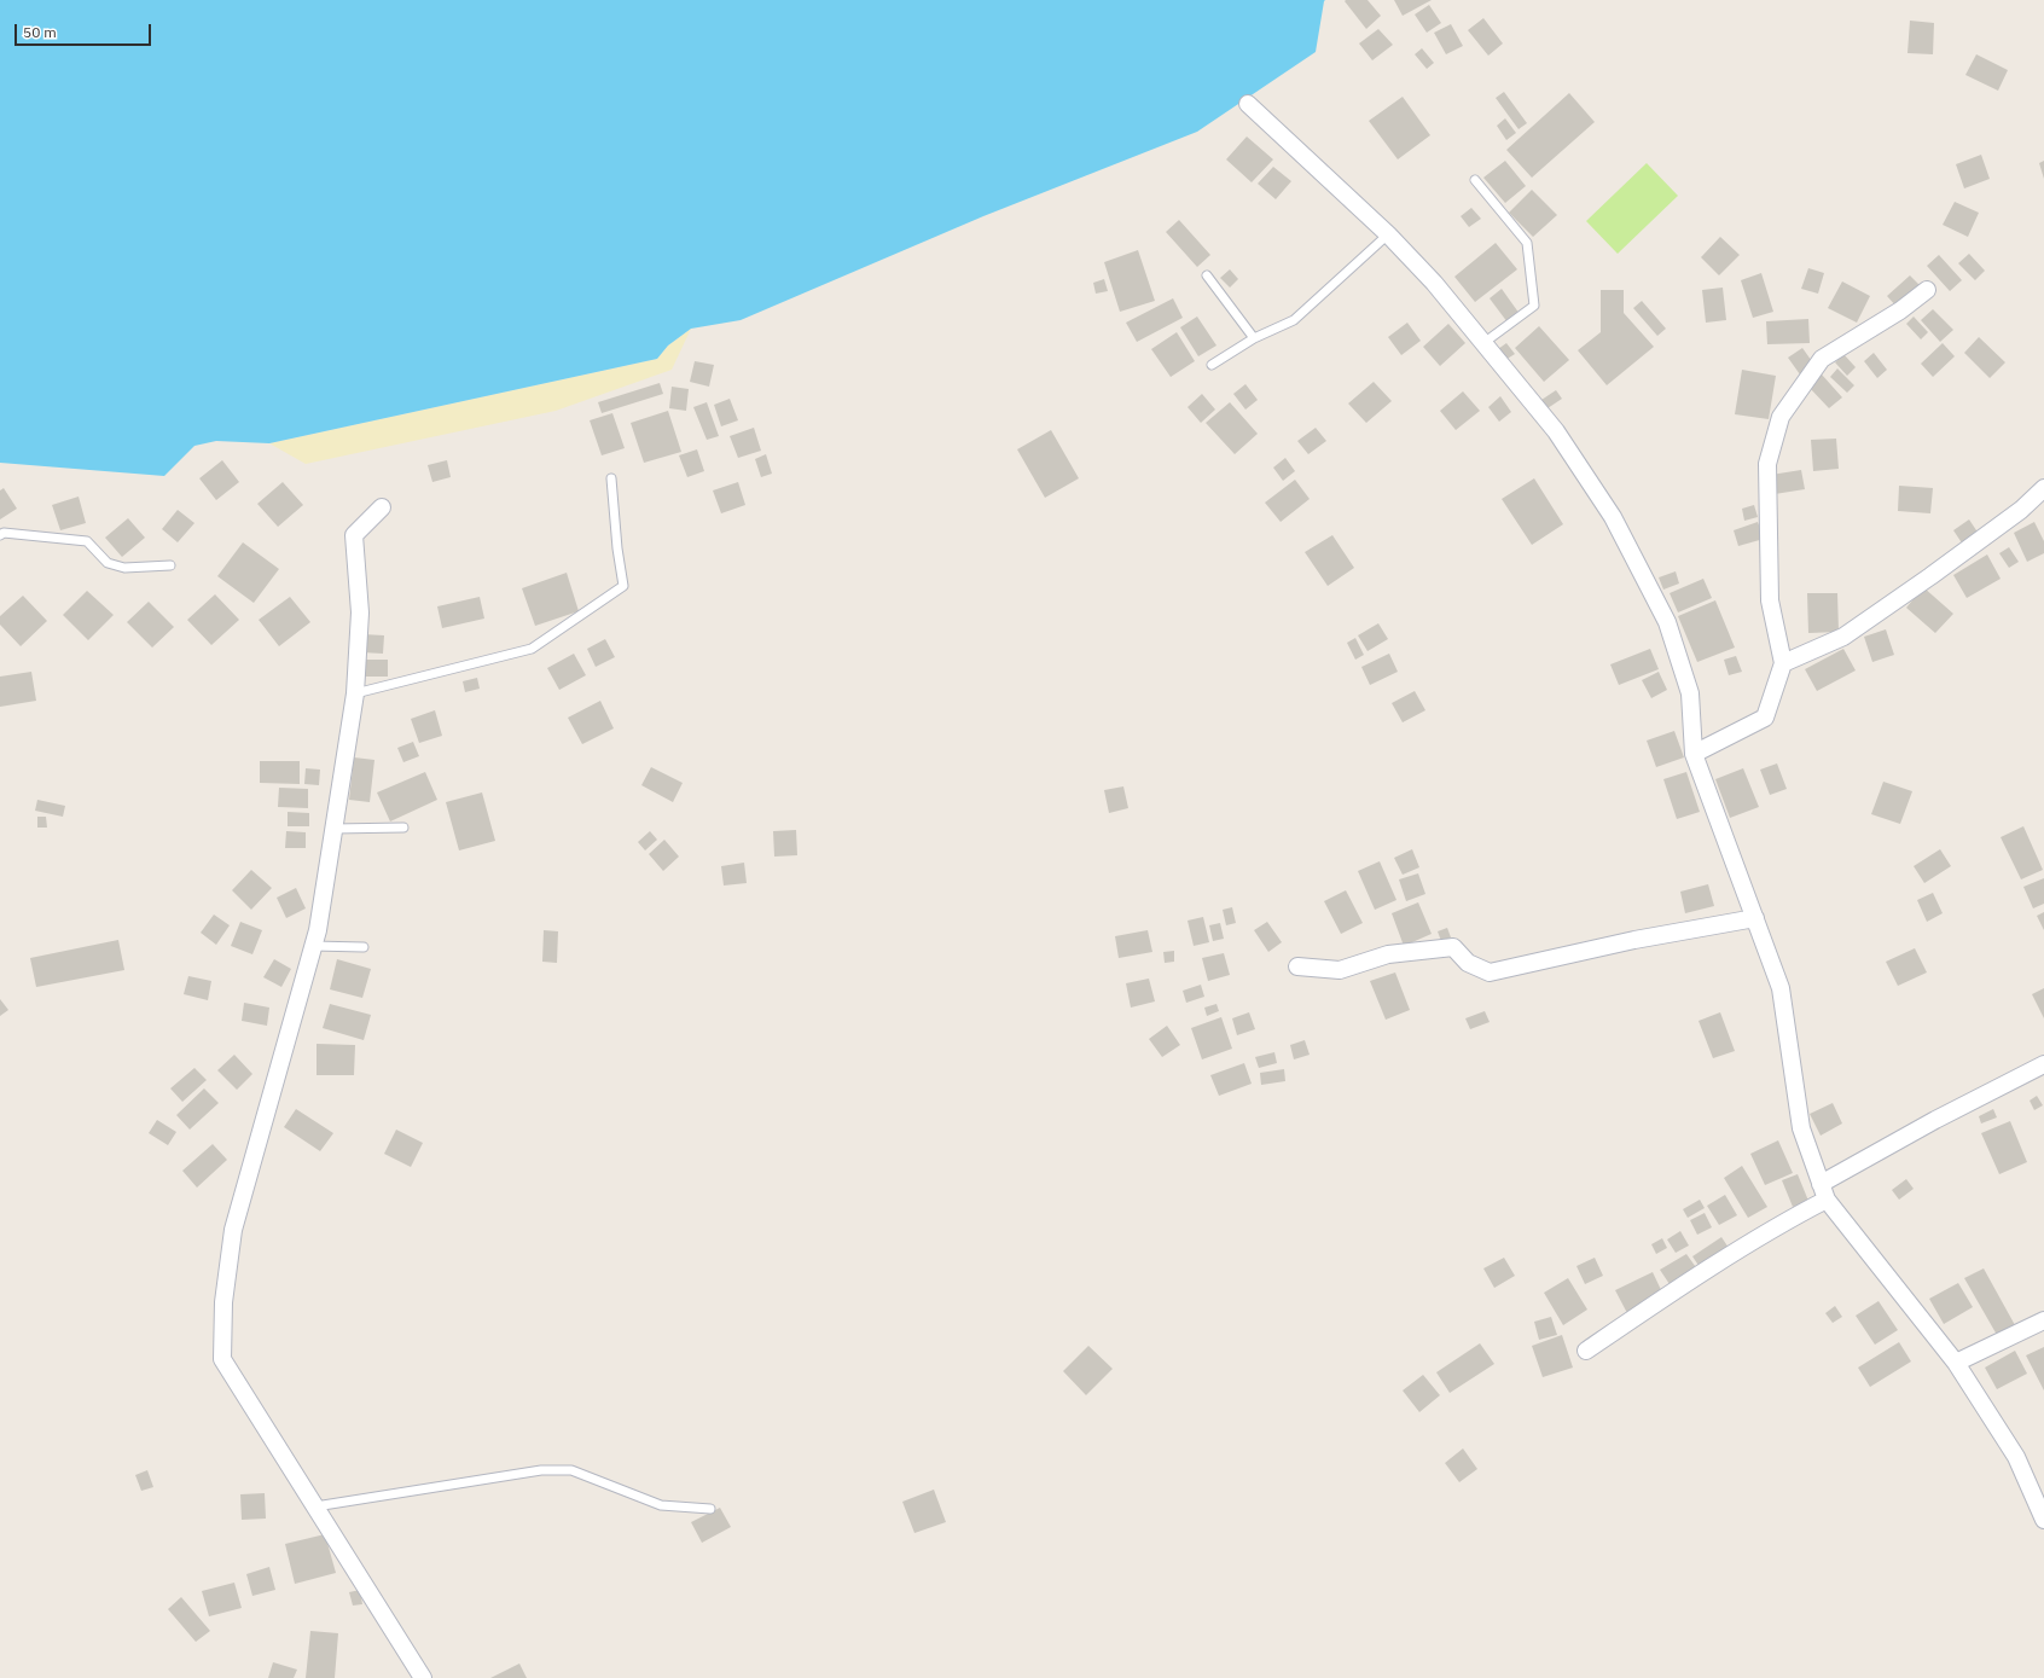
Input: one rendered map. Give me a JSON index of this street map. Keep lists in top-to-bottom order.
{
  "scale_bar": "50 m"
}
